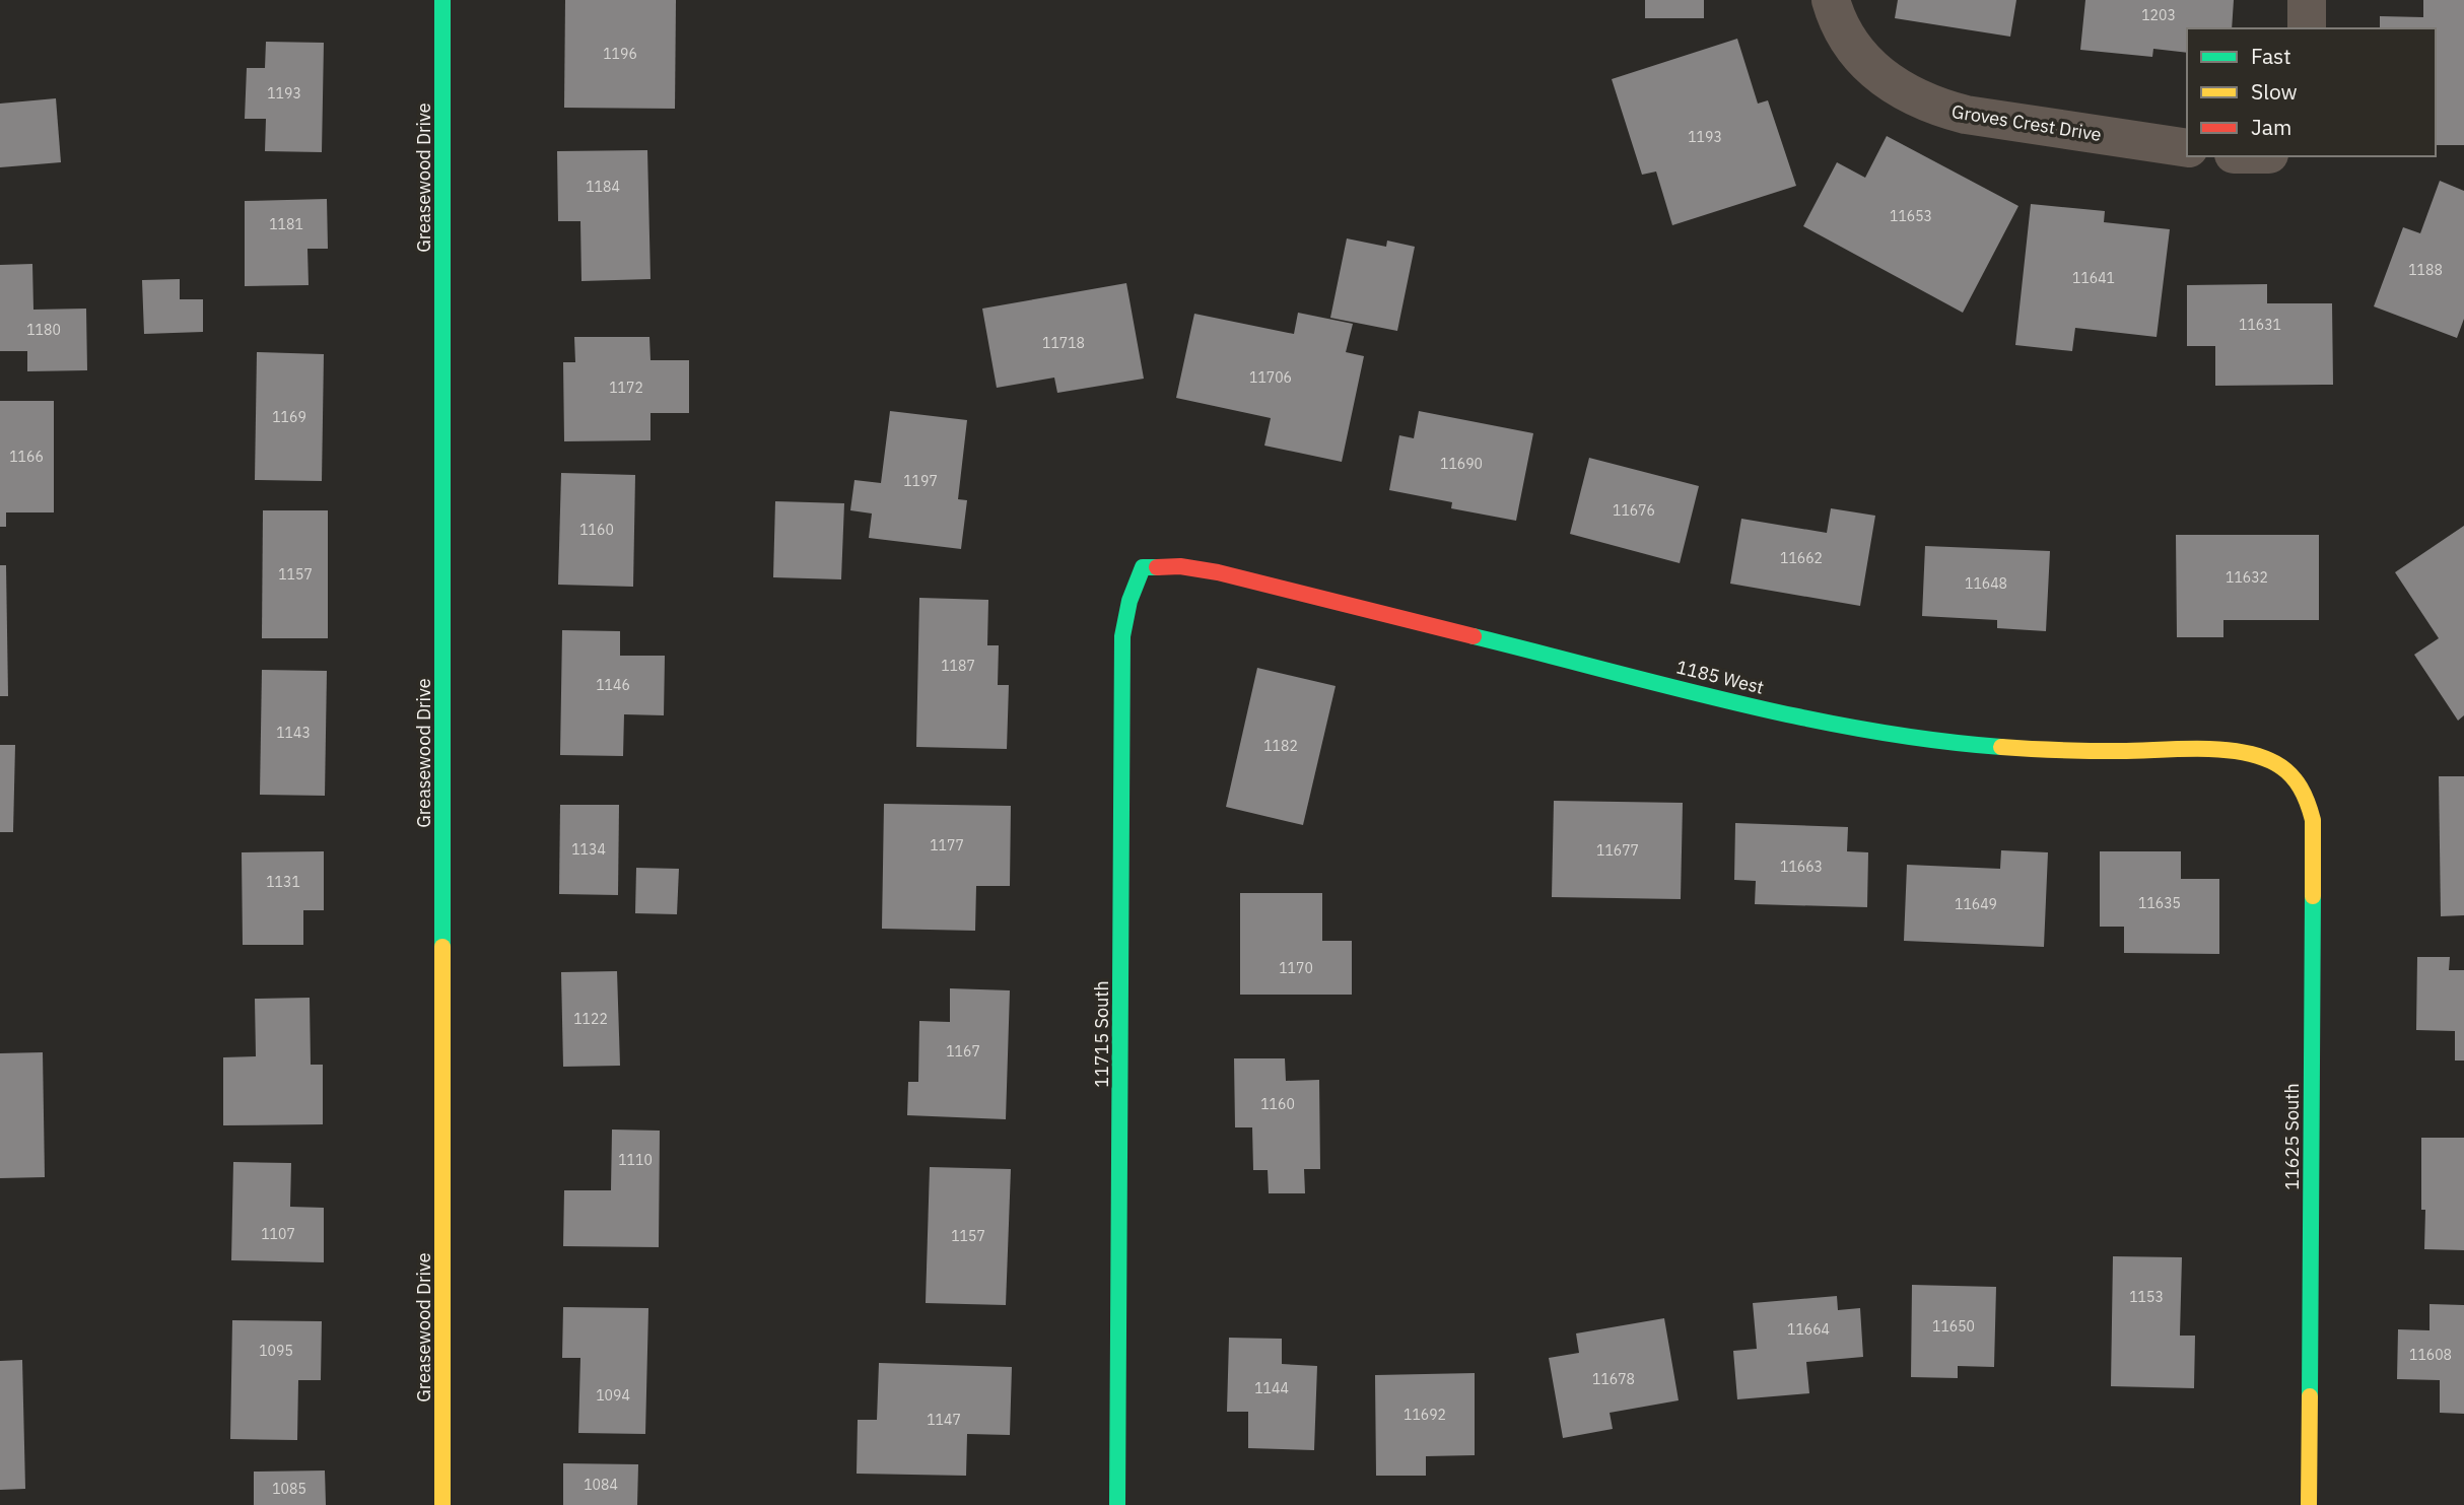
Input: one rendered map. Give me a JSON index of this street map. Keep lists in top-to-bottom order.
{
  "streets": {
    "street": [
      "Groves Crest Drive",
      "Greasewood Drive",
      "1185 West",
      "11715 South",
      "11625 South"
    ]
  },
  "crossings": [
    ["1185 West", "11715 South"],
    ["1185 West", "11625 South"]
  ],
  "house_numbers": [
    "1203",
    "1196",
    "1193",
    "1193",
    "1184",
    "11653",
    "1181",
    "1188",
    "11641",
    "11631",
    "1180",
    "11718",
    "11706",
    "1172",
    "1169",
    "1166",
    "11690",
    "1197",
    "11676",
    "1160",
    "11662",
    "1157",
    "11632",
    "11648",
    "1187",
    "1146",
    "1143",
    "1182",
    "1177",
    "1134",
    "11677",
    "11663",
    "1131",
    "11635",
    "11649",
    "1170",
    "1122",
    "1167",
    "1160",
    "1110",
    "1107",
    "1157",
    "1153",
    "11650",
    "11664",
    "1095",
    "11608",
    "11678",
    "1144",
    "1094",
    "11692",
    "1147",
    "1084",
    "1085"
  ],
  "legend": ["Fast", "Slow", "Jam"]
}
